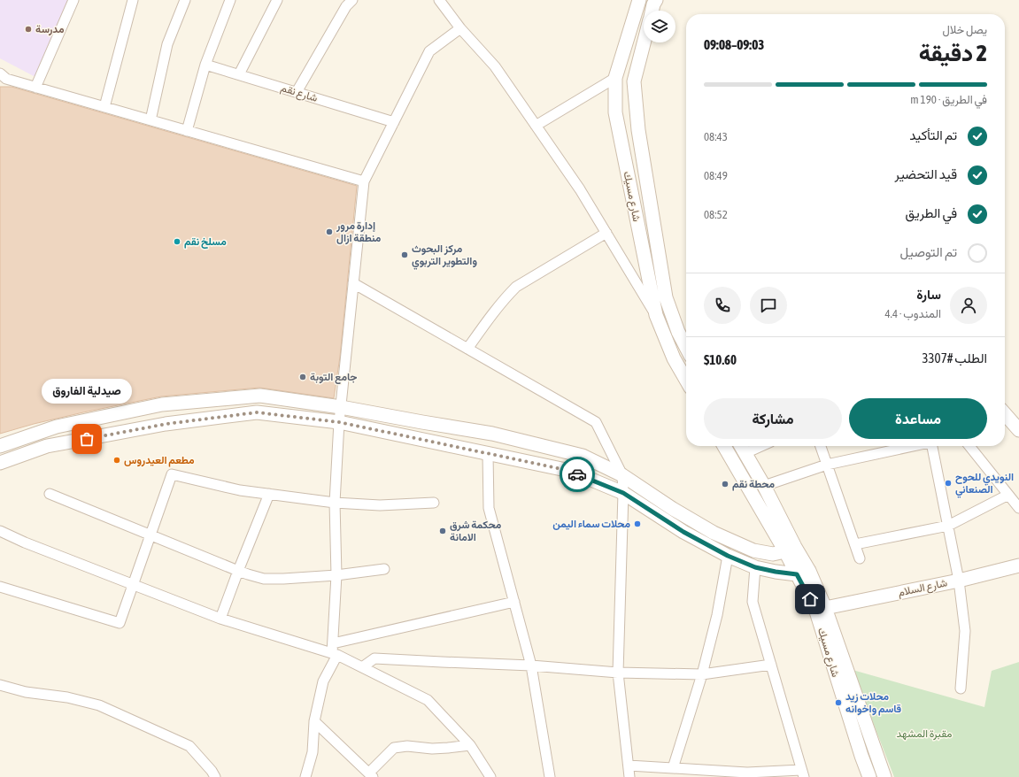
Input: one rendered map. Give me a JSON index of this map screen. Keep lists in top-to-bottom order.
{
  "streets": {
    "street": ["شارع نقم", "شارع مسيك", "شارع السلام"]
  },
  "crossings": [
    ["شارع مسيك", "شارع السلام"]
  ],
  "parks": ["مقبرة المشهد"],
  "places": [
    "مدرسة",
    "إدارة مرور منطقة ازال",
    "مسلخ نقم",
    "مركز البحوث والتطوير التربوي",
    "جامع التوبة",
    "صيدلية الفاروق",
    "مطعم العيدروس",
    "النويدي للحوح الصنعاني",
    "محطة نقم",
    "محلات سماء اليمن",
    "محكمة شرق الامانة",
    "محلات زيد قاسم واخوانه"
  ],
  "page": {
    "heading": ["2 دقيقة", "يصل خلال", "09:03–09:08"],
    "panel": [
      "سارة",
      "المندوب · 4.4",
      "الطلب #3307",
      "$10.60"
    ],
    "bar": "في الطريق · 190 m",
    "list": [
      ["تم التأكيد", "08:43"],
      ["قيد التحضير", "08:49"],
      ["في الطريق", "08:52"],
      "تم التوصيل"
    ],
    "bubble": "صيدلية الفاروق",
    "buttons": ["مساعدة", "مشاركة"]
  }
}
